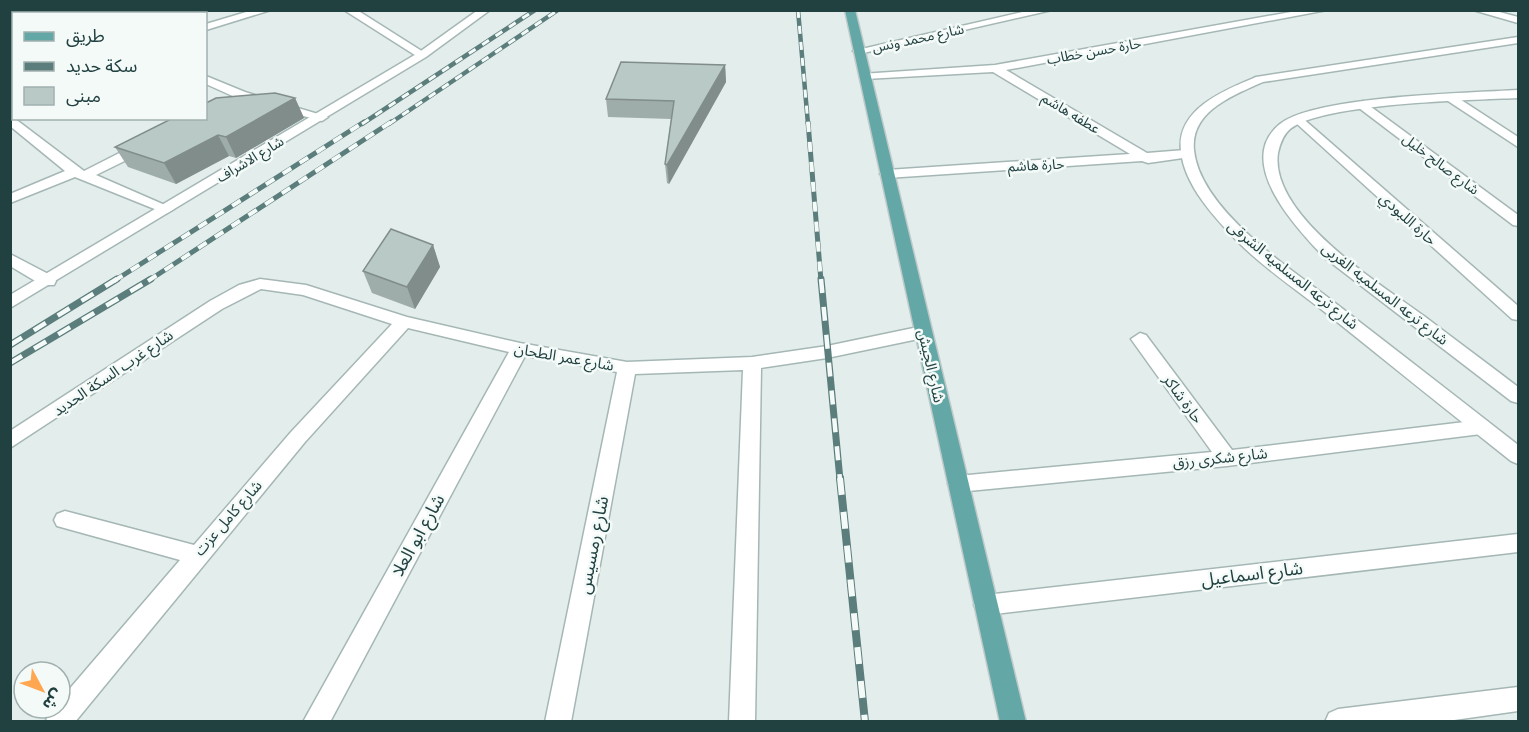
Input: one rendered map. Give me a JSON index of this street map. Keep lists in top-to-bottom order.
{
  "streets": {
    "main road": ["شارع الجيش"],
    "street": [
      "شارع محمد ونس",
      "حارة حسن خطاب",
      "عطفه هاشم",
      "شارع الاشراف",
      "شارع صالح خليل",
      "حارة هاشم",
      "حارة اللبودي",
      "شارع ترعه المسلميه الشرقى",
      "شارع ترعه المسلميه الغربى",
      "شارع عمر الطحان",
      "شارع غرب السكة الحديد",
      "حارة شاكر",
      "شارع شكرى رزق",
      "شارع كامل عزت",
      "شارع ابو العلا",
      "شارع رمسيس",
      "شارع اسماعيل"
    ]
  },
  "crossings": [
    ["شارع محمد ونس", "شارع الجيش"],
    ["حارة حسن خطاب", "عطفه هاشم"],
    ["حارة حسن خطاب", "شارع الجيش"],
    ["عطفه هاشم", "حارة هاشم"],
    ["شارع صالح خليل", "شارع ترعه المسلميه الغربى"],
    ["حارة هاشم", "شارع ترعه المسلميه الشرقى"],
    ["حارة هاشم", "شارع الجيش"],
    ["حارة اللبودي", "شارع ترعه المسلميه الغربى"],
    ["شارع ترعه المسلميه الشرقى", "شارع شكرى رزق"],
    ["شارع عمر الطحان", "شارع الجيش"],
    ["شارع عمر الطحان", "شارع غرب السكة الحديد"],
    ["شارع عمر الطحان", "شارع كامل عزت"],
    ["شارع عمر الطحان", "شارع ابو العلا"],
    ["شارع عمر الطحان", "شارع رمسيس"],
    ["شارع الجيش", "شارع شكرى رزق"],
    ["شارع الجيش", "شارع اسماعيل"],
    ["حارة شاكر", "شارع شكرى رزق"]
  ],
  "legend": ["طريق", "سكة حديد", "مبنى"],
  "north": "bottom right"
}
